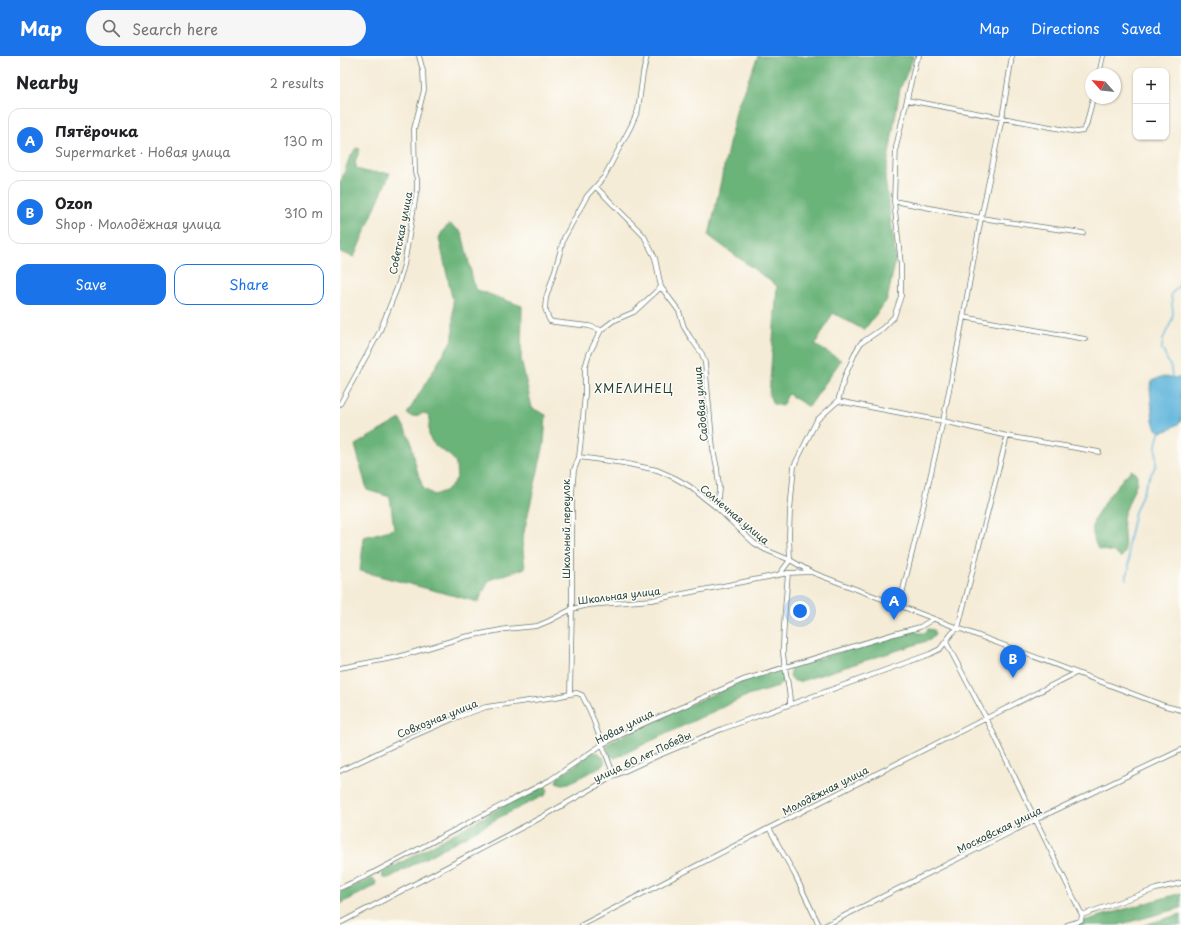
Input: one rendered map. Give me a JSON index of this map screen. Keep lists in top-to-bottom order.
{
  "streets": {
    "street": [
      "Советская улица",
      "Садовая улица",
      "Солнечная улица",
      "Школьный переулок",
      "Школьная улица",
      "Совхозная улица",
      "Новая улица",
      "улица 60 лет Победы",
      "Молодёжная улица",
      "Московская улица"
    ]
  },
  "crossings": [
    ["Садовая улица", "Солнечная улица"],
    ["Садовая улица", "Школьный переулок"],
    ["Солнечная улица", "Школьный переулок"],
    ["Солнечная улица", "Школьная улица"],
    ["Солнечная улица", "Новая улица"],
    ["Солнечная улица", "улица 60 лет Победы"],
    ["Солнечная улица", "Молодёжная улица"],
    ["Школьный переулок", "Школьная улица"],
    ["Школьный переулок", "Совхозная улица"]
  ],
  "districts": ["ХМЕЛИНЕЦ"],
  "north": "top left",
  "page": {
    "header": "Map",
    "search": "Search here",
    "nav": ["Map", "Directions", "Saved"],
    "heading": ["Nearby", "2 results"],
    "map_buttons": ["+", "−"],
    "list": [
      {
        "mark": "A",
        "name": "Пятёрочка",
        "note": "Supermarket · Новая улица",
        "value": "130 m"
      },
      {
        "mark": "B",
        "name": "Ozon",
        "note": "Shop · Молодёжная улица",
        "value": "310 m"
      }
    ],
    "buttons": ["Save", "Share"],
    "pins": ["A", "B"]
  }
}
